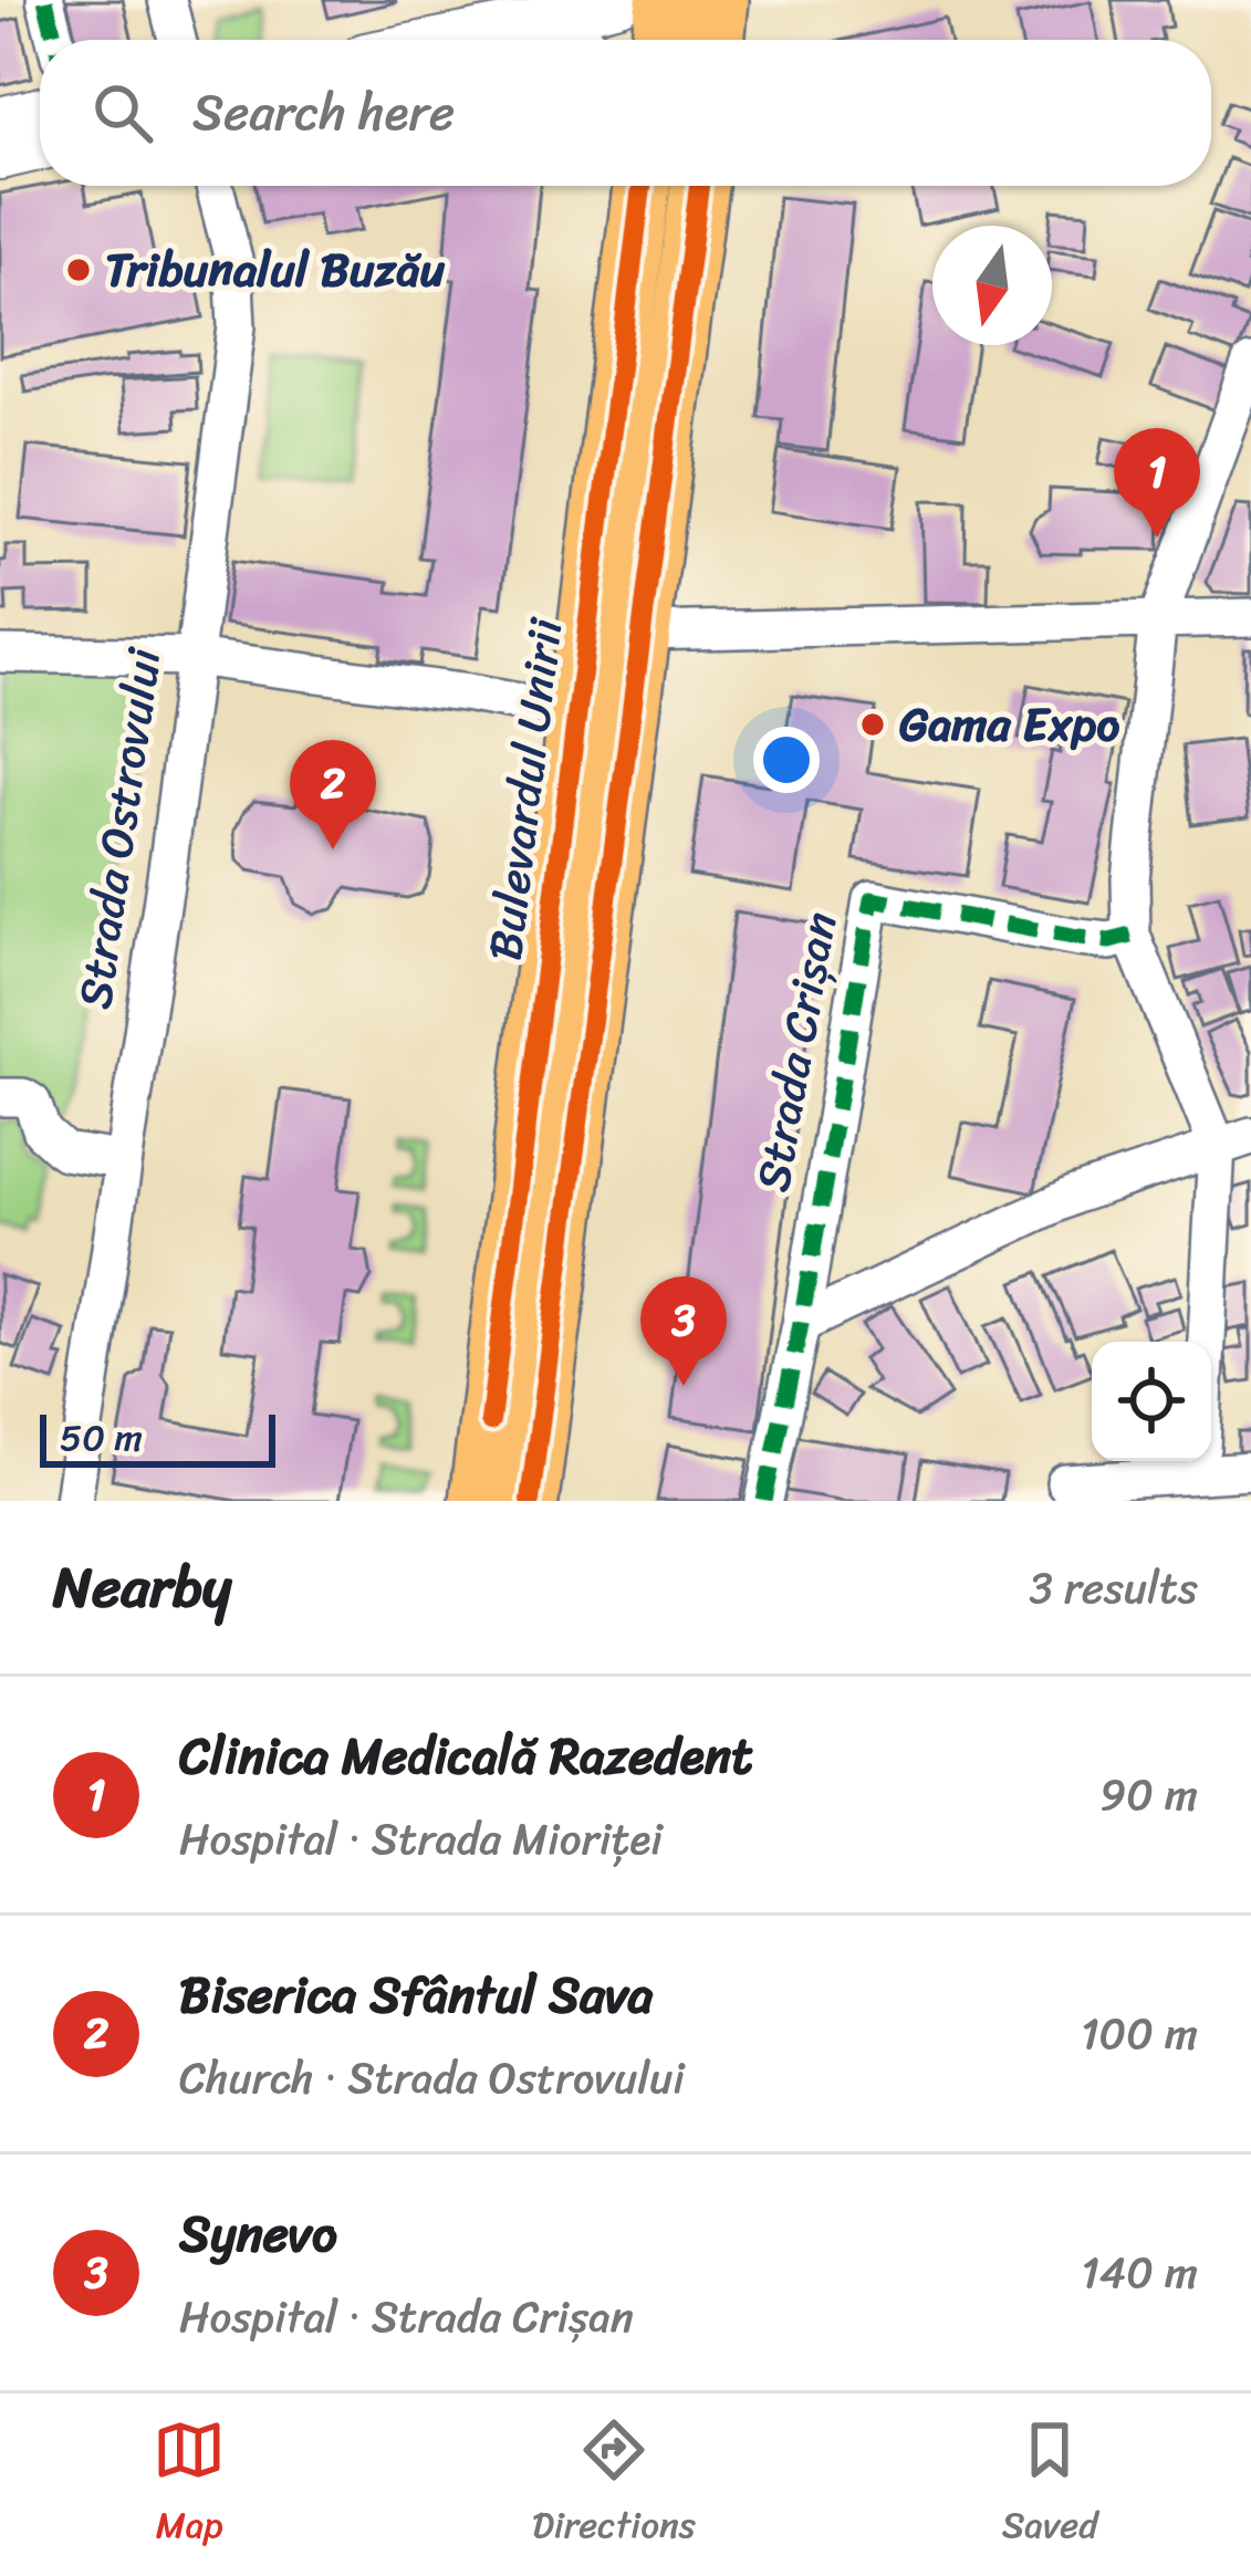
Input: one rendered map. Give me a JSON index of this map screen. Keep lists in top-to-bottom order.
{
  "streets": {
    "main road": ["Bulevardul Unirii"],
    "street": ["Strada Ostrovului", "Strada Crișan"]
  },
  "places": ["Tribunalul Buzău", "Gama Expo"],
  "scale_bar": "50 m",
  "north": "bottom",
  "page": {
    "search": "Search here",
    "pins": ["1", "2", "3"],
    "scale": "50 m",
    "heading": ["Nearby", "3 results"],
    "list": [
      {
        "mark": "1",
        "name": "Clinica Medicală Razedent",
        "note": "Hospital · Strada Mioriței",
        "value": "90 m"
      },
      {
        "mark": "2",
        "name": "Biserica Sfântul Sava",
        "note": "Church · Strada Ostrovului",
        "value": "100 m"
      },
      {
        "mark": "3",
        "name": "Synevo",
        "note": "Hospital · Strada Crișan",
        "value": "140 m"
      }
    ],
    "nav": ["Map", "Directions", "Saved"]
  }
}
